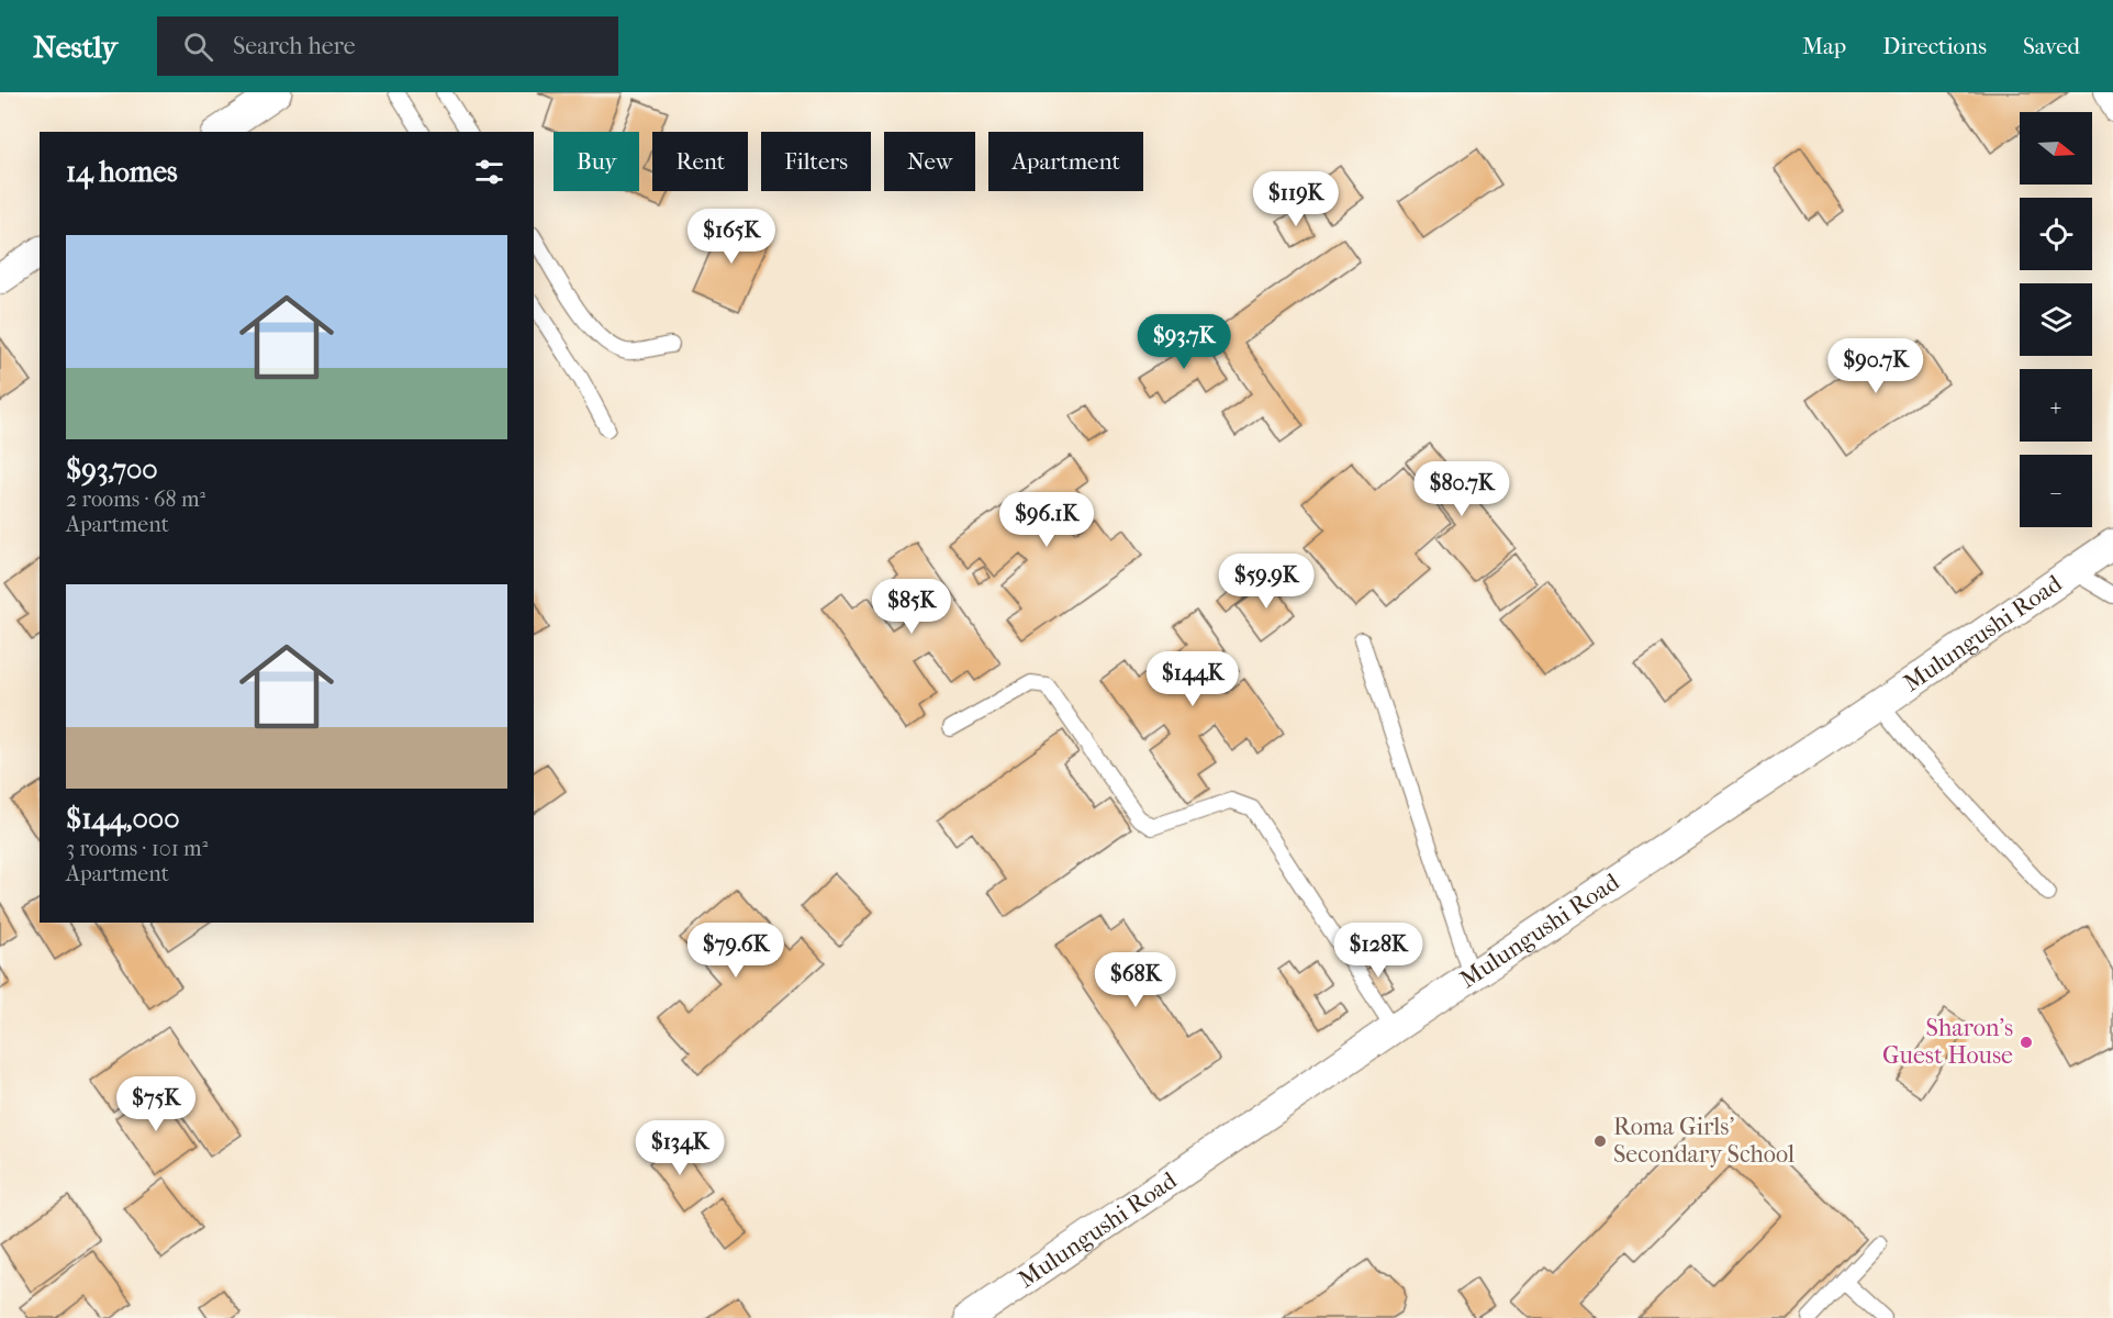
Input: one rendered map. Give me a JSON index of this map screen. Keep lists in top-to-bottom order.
{
  "streets": {
    "street": ["Mulungushi Road"]
  },
  "places": ["Sharon's Guest House", "Roma Girls' Secondary School"],
  "north": "right",
  "page": {
    "header": "Nestly",
    "search": "Search here",
    "nav": ["Map", "Directions", "Saved"],
    "map_buttons": ["+", "−"],
    "chip": [
      "Buy",
      "Rent",
      "Filters",
      "New",
      "Apartment"
    ],
    "heading": "14 homes",
    "price": [
      "$119K",
      "$165K",
      "$93.7K",
      "$90.7K",
      "$80.7K",
      "$96.1K",
      "$59.9K",
      "$85K",
      "$144K",
      "$79.6K",
      "$128K",
      "$68K",
      "$75K",
      "$134K"
    ],
    "list": [
      {
        "name": "$93,700",
        "note": "2 rooms · 68 m² · Apartment"
      },
      {
        "name": "$144,000",
        "note": "3 rooms · 101 m² · Apartment"
      }
    ]
  }
}
